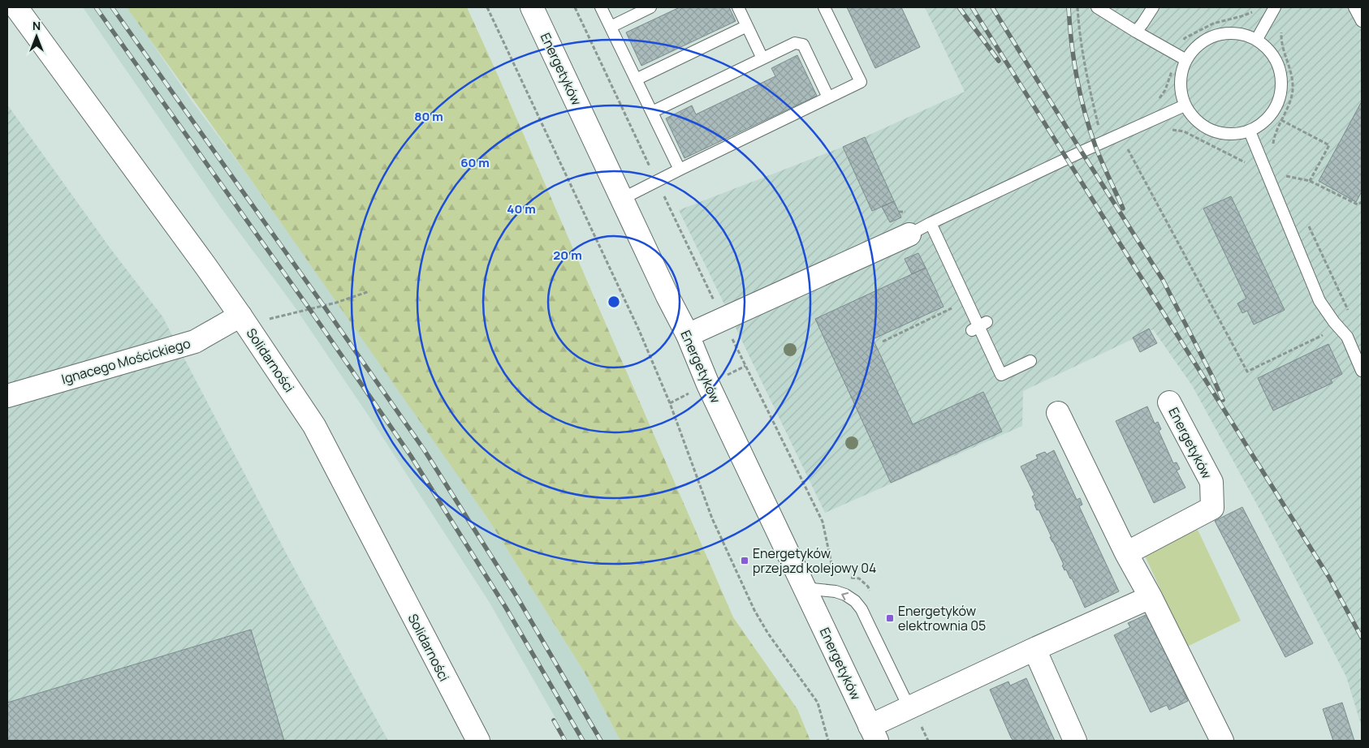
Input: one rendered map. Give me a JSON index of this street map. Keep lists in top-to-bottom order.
{
  "streets": {
    "street": ["Energetyków", "Solidarności", "Ignacego Mościckiego"]
  },
  "crossings": [
    ["Solidarności", "Ignacego Mościckiego"]
  ],
  "places": {
    "transit": ["Energetyków przejazd kolejowy 04", "Energetyków elektrownia 05"]
  },
  "north": "top",
  "rings": [
    "80 m",
    "60 m",
    "40 m",
    "20 m"
  ]
}
